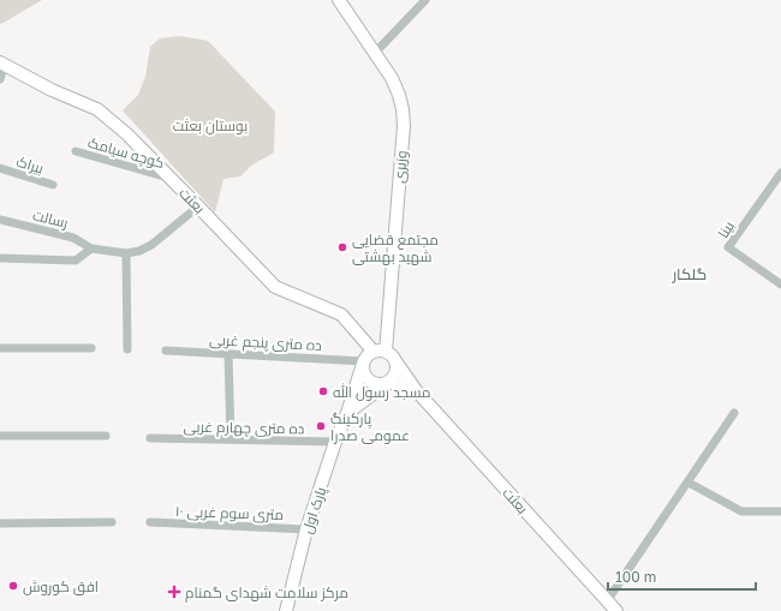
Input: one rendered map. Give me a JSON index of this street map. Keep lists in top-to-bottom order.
{
  "streets": {
    "main road": ["وزیری", "بعثت", "پارک اول"],
    "street": [
      "کوچه سیامک",
      "بیراک",
      "رسالت",
      "بینا",
      "ده متری پنجم غربی",
      "ده متری چهارم غربی",
      "۱۰ متری سوم غربی"
    ]
  },
  "crossings": [
    ["کوچه سیامک", "بعثت"],
    ["وزیری", "بعثت"],
    ["وزیری", "ده متری پنجم غربی"],
    ["وزیری", "پارک اول"],
    ["بعثت", "ده متری پنجم غربی"],
    ["بعثت", "پارک اول"],
    ["ده متری پنجم غربی", "پارک اول"],
    ["ده متری چهارم غربی", "پارک اول"],
    ["پارک اول", "۱۰ متری سوم غربی"]
  ],
  "districts": ["گلکار"],
  "parks": ["بوستان بعثت"],
  "places": {
    "other": [
      "مجتمع قضایی شهید بهشتی",
      "مسجد رسول الله",
      "پارکینگ عمومی صدرا",
      "افق کوروش"
    ],
    "health": ["مرکز سلامت شهدای گمنام"]
  },
  "scale_bar": "100 m"
}
